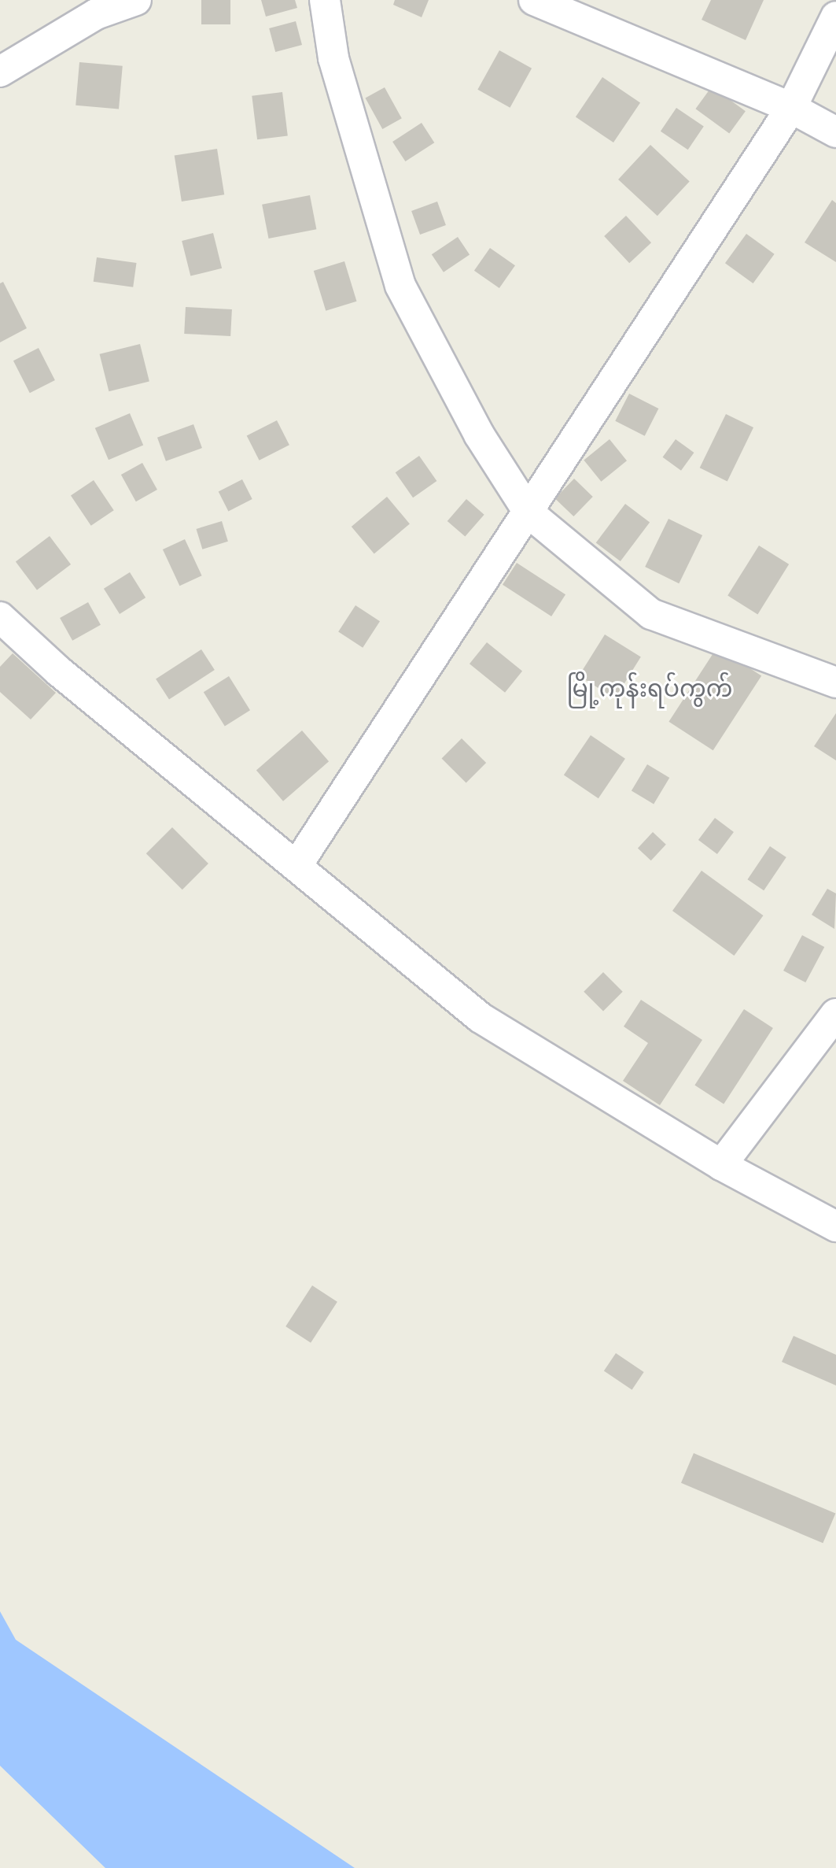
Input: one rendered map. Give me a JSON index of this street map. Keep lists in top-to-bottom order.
{
  "districts": ["မြို့ကုန်းရပ်ကွက်"]
}
